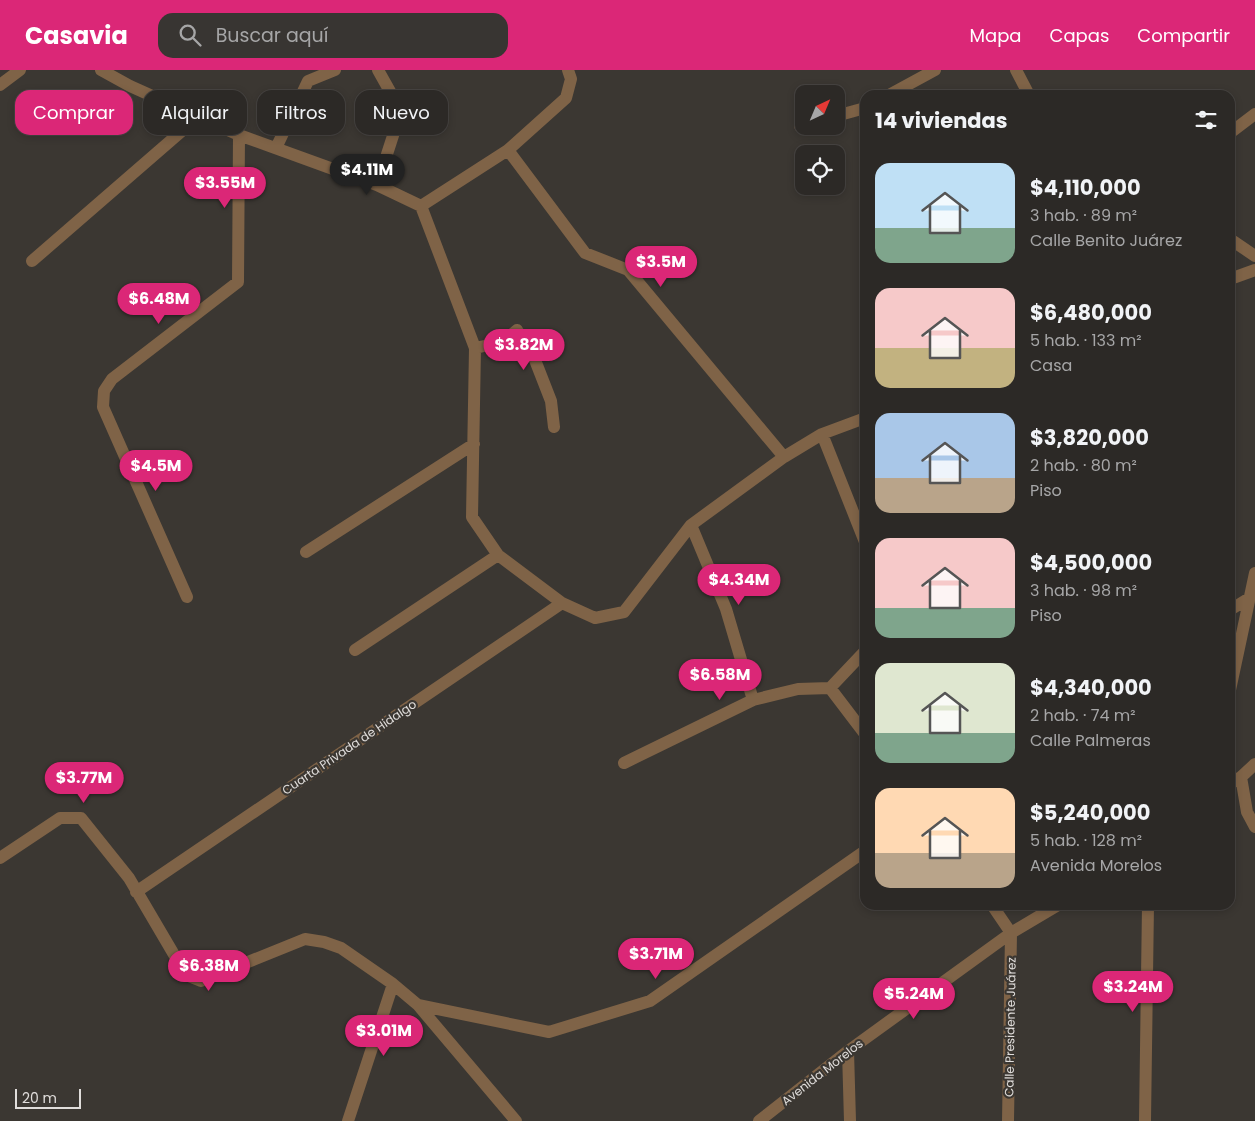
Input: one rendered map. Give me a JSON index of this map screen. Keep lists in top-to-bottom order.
{
  "streets": {
    "street": ["Cuarta Privada de Hidalgo", "Calle Presidente Juárez", "Avenida Morelos"]
  },
  "crossings": [
    ["Calle Presidente Juárez", "Avenida Morelos"]
  ],
  "scale_bar": "20 m",
  "north": "top right",
  "page": {
    "header": "Casavia",
    "search": "Buscar aquí",
    "nav": ["Mapa", "Capas", "Compartir"],
    "chip": [
      "Comprar",
      "Alquilar",
      "Filtros",
      "Nuevo"
    ],
    "heading": "14 viviendas",
    "list": [
      {
        "name": "$4,110,000",
        "note": "3 hab. · 89 m² · Calle Benito Juárez"
      },
      {
        "name": "$6,480,000",
        "note": "5 hab. · 133 m² · Casa"
      },
      {
        "name": "$3,820,000",
        "note": "2 hab. · 80 m² · Piso"
      },
      {
        "name": "$4,500,000",
        "note": "3 hab. · 98 m² · Piso"
      },
      {
        "name": "$4,340,000",
        "note": "2 hab. · 74 m² · Calle Palmeras"
      },
      {
        "name": "$5,240,000",
        "note": "5 hab. · 128 m² · Avenida Morelos"
      }
    ],
    "price": [
      "$4.11M",
      "$3.55M",
      "$3.5M",
      "$6.48M",
      "$3.82M",
      "$4.5M",
      "$4.34M",
      "$6.58M",
      "$3.77M",
      "$3.71M",
      "$6.38M",
      "$3.24M",
      "$5.24M",
      "$3.01M"
    ],
    "scale": "20 m"
  }
}
